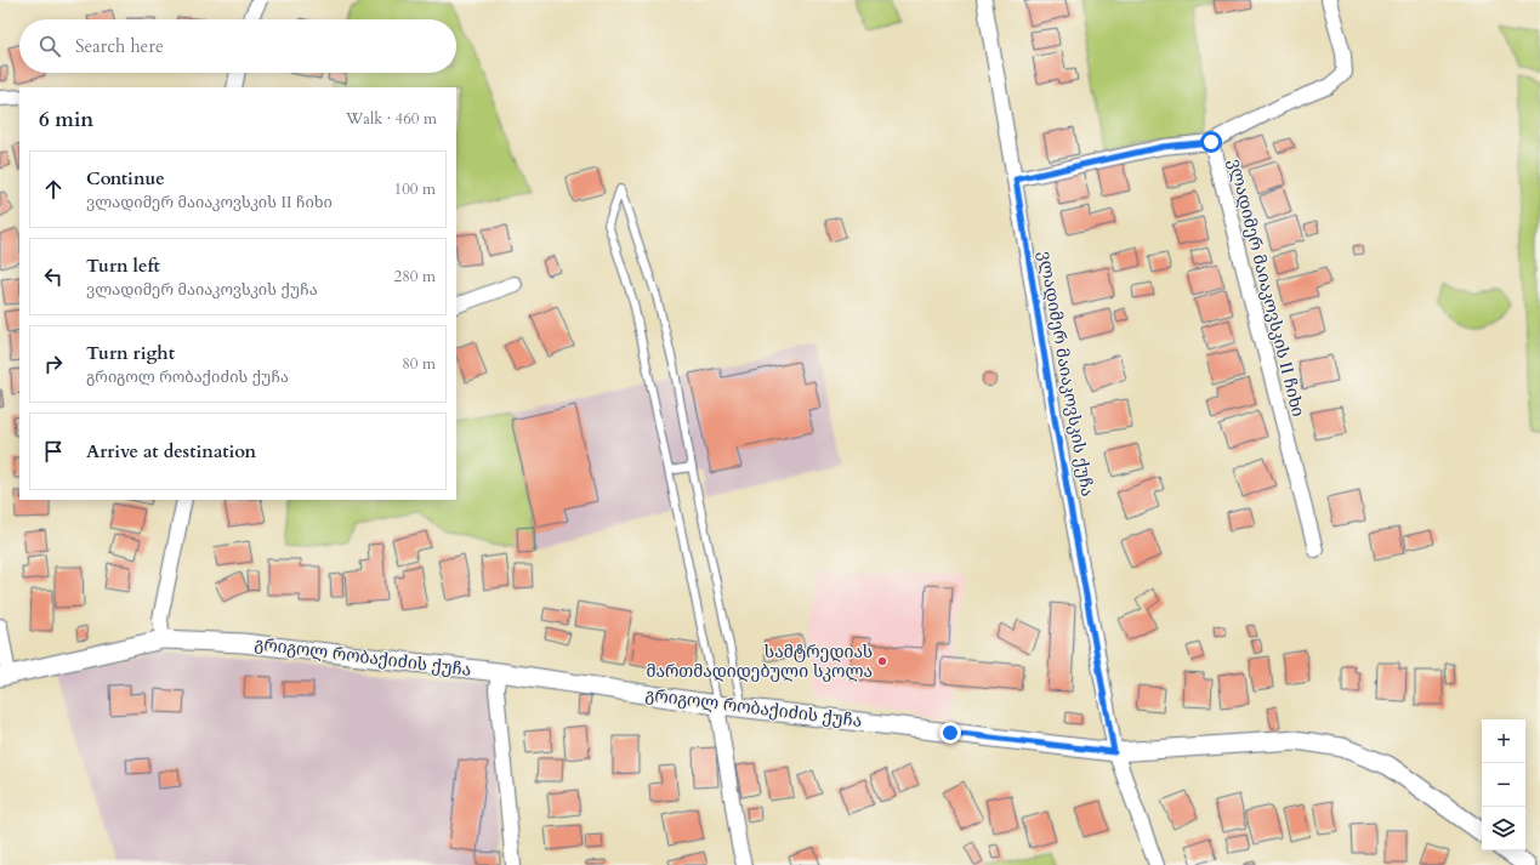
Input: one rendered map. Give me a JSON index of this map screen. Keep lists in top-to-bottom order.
{
  "streets": {
    "street": ["ვლადიმერ მაიაკოვსკის II ჩიხი", "ვლადიმერ მაიაკოვსკის ქუჩა", "გრიგოლ რობაქიძის ქუჩა"]
  },
  "crossings": [
    ["ვლადიმერ მაიაკოვსკის II ჩიხი", "ვლადიმერ მაიაკოვსკის ქუჩა"],
    ["ვლადიმერ მაიაკოვსკის ქუჩა", "გრიგოლ რობაქიძის ქუჩა"]
  ],
  "places": ["სამტრედიას მართმადიდებული სკოლა"],
  "page": {
    "search": "Search here",
    "heading": ["6 min", "Walk · 460 m"],
    "list": [
      ["Continue", "ვლადიმერ მაიაკოვსკის II ჩიხი", "100 m"],
      ["Turn left", "ვლადიმერ მაიაკოვსკის ქუჩა", "280 m"],
      ["Turn right", "გრიგოლ რობაქიძის ქუჩა", "80 m"],
      "Arrive at destination"
    ],
    "map_buttons": ["+", "−"]
  }
}
